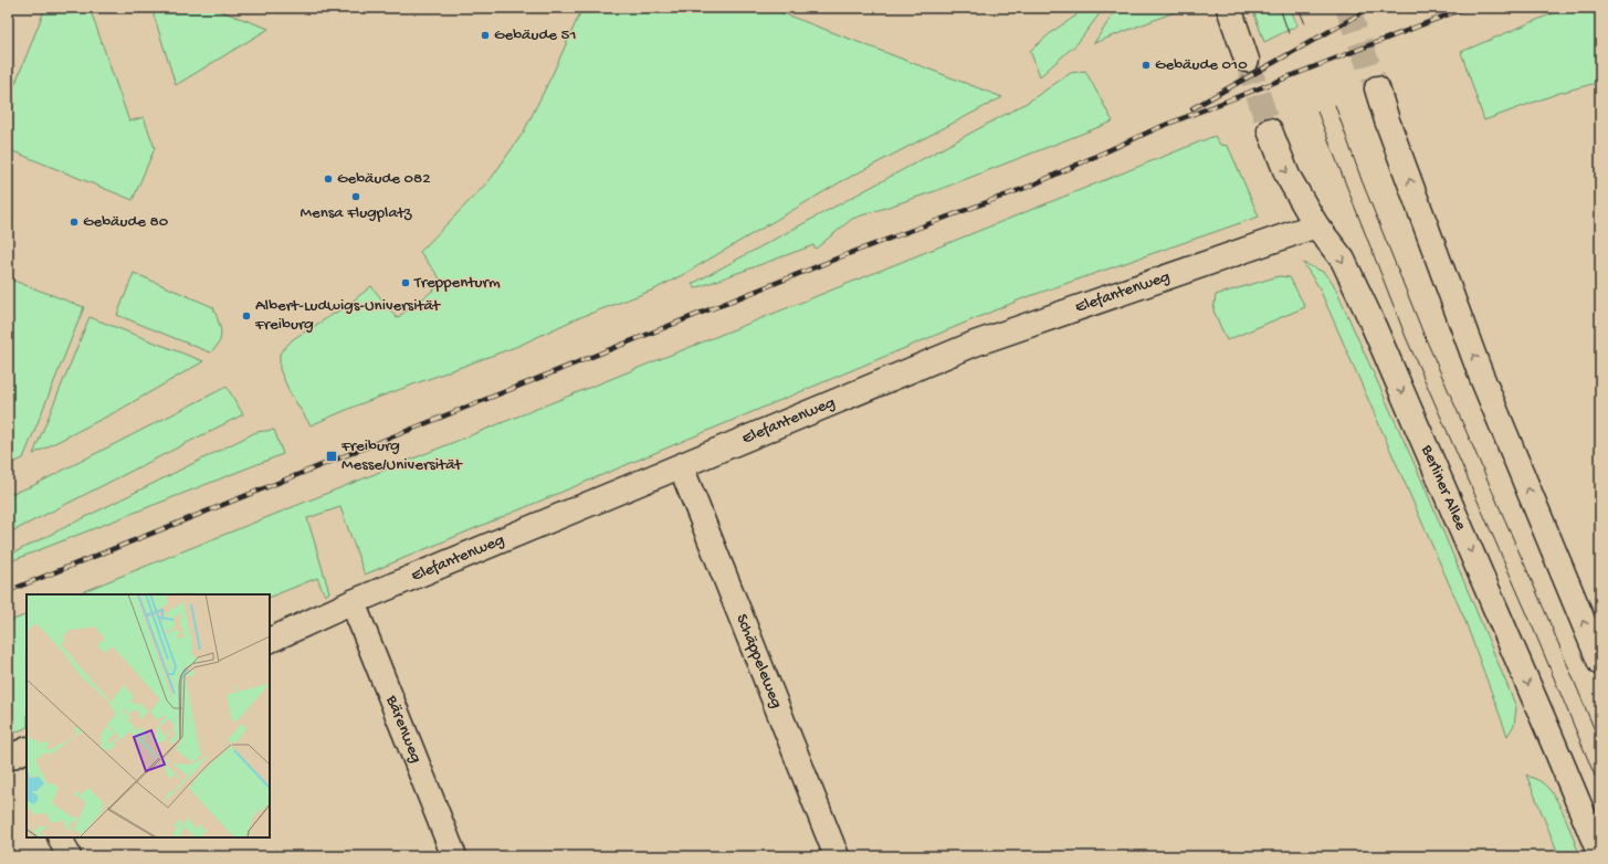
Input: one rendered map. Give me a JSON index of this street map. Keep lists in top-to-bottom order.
{
  "streets": {
    "street": [
      "Elefantenweg",
      "Berliner Allee",
      "Schäppeleweg",
      "Bärenweg"
    ]
  },
  "crossings": [
    ["Elefantenweg", "Berliner Allee"],
    ["Elefantenweg", "Schäppeleweg"],
    ["Elefantenweg", "Bärenweg"]
  ],
  "places": {
    "other": [
      "Gebäude 51",
      "Gebäude 010",
      "Gebäude 082",
      "Mensa Flugplatz",
      "Gebäude 80",
      "Treppenturm",
      "Albert-Ludwigs-Universität Freiburg"
    ],
    "transit": ["Freiburg Messe/Universität"]
  }
}
